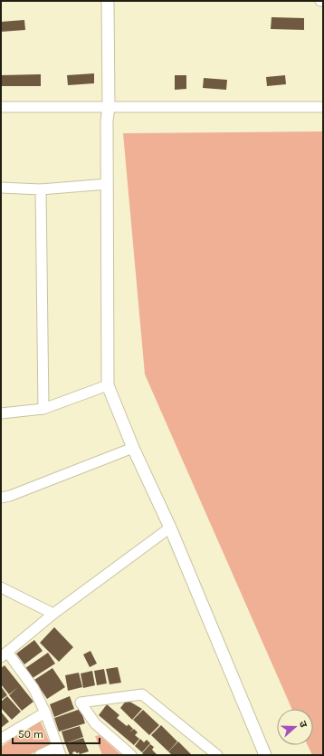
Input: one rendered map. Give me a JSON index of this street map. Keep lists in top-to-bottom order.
{
  "scale_bar": "50 m",
  "north": "right"
}
